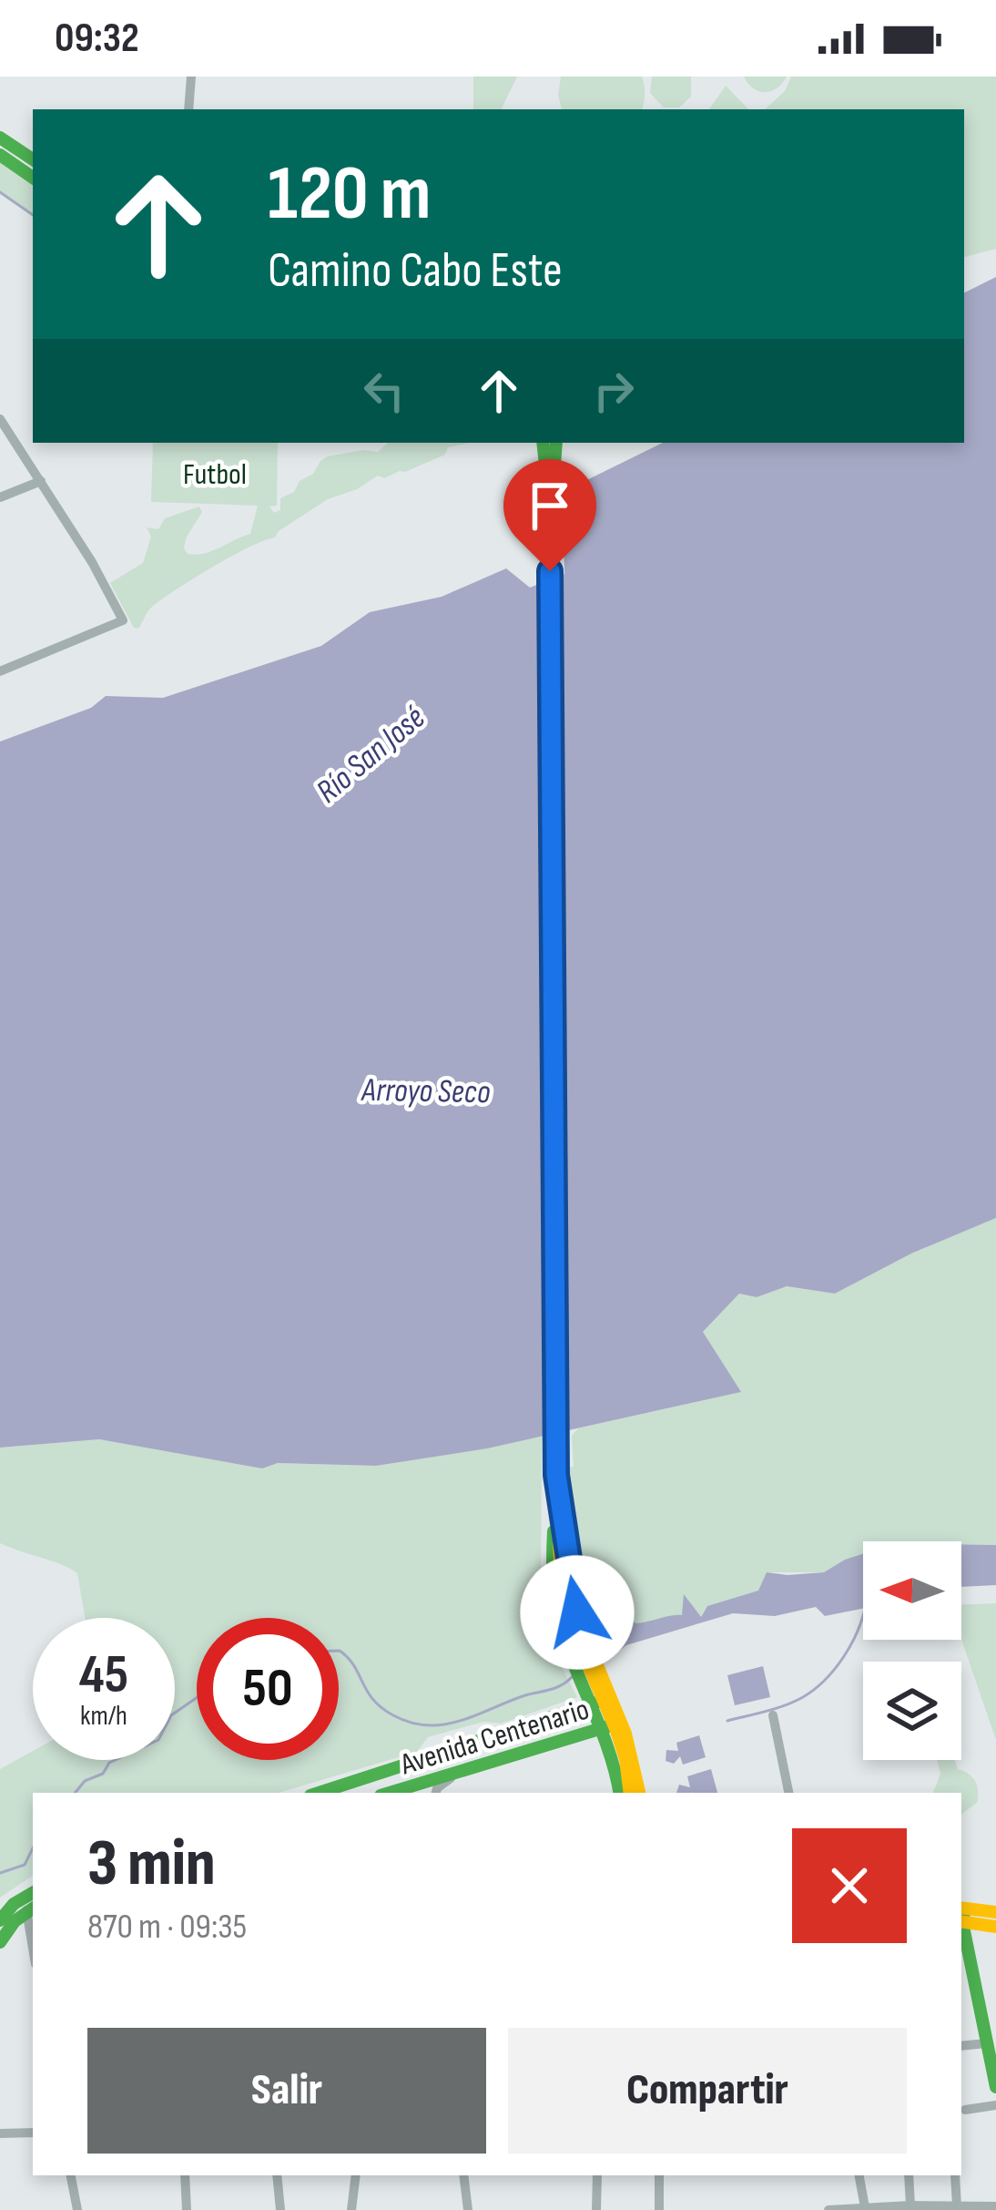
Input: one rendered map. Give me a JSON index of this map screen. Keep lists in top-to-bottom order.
{
  "streets": {
    "main road": ["Avenida Centenario"]
  },
  "water": ["Río San José", "Arroyo Seco"],
  "parks": ["Futbol"],
  "north": "left",
  "page": {
    "status": "09:32",
    "turn": ["120 m", "Camino Cabo Este"],
    "speed": "45 km/h",
    "limit": "50",
    "heading": ["3 min", "870 m · 09:35"],
    "buttons": ["Salir", "Compartir"]
  }
}
